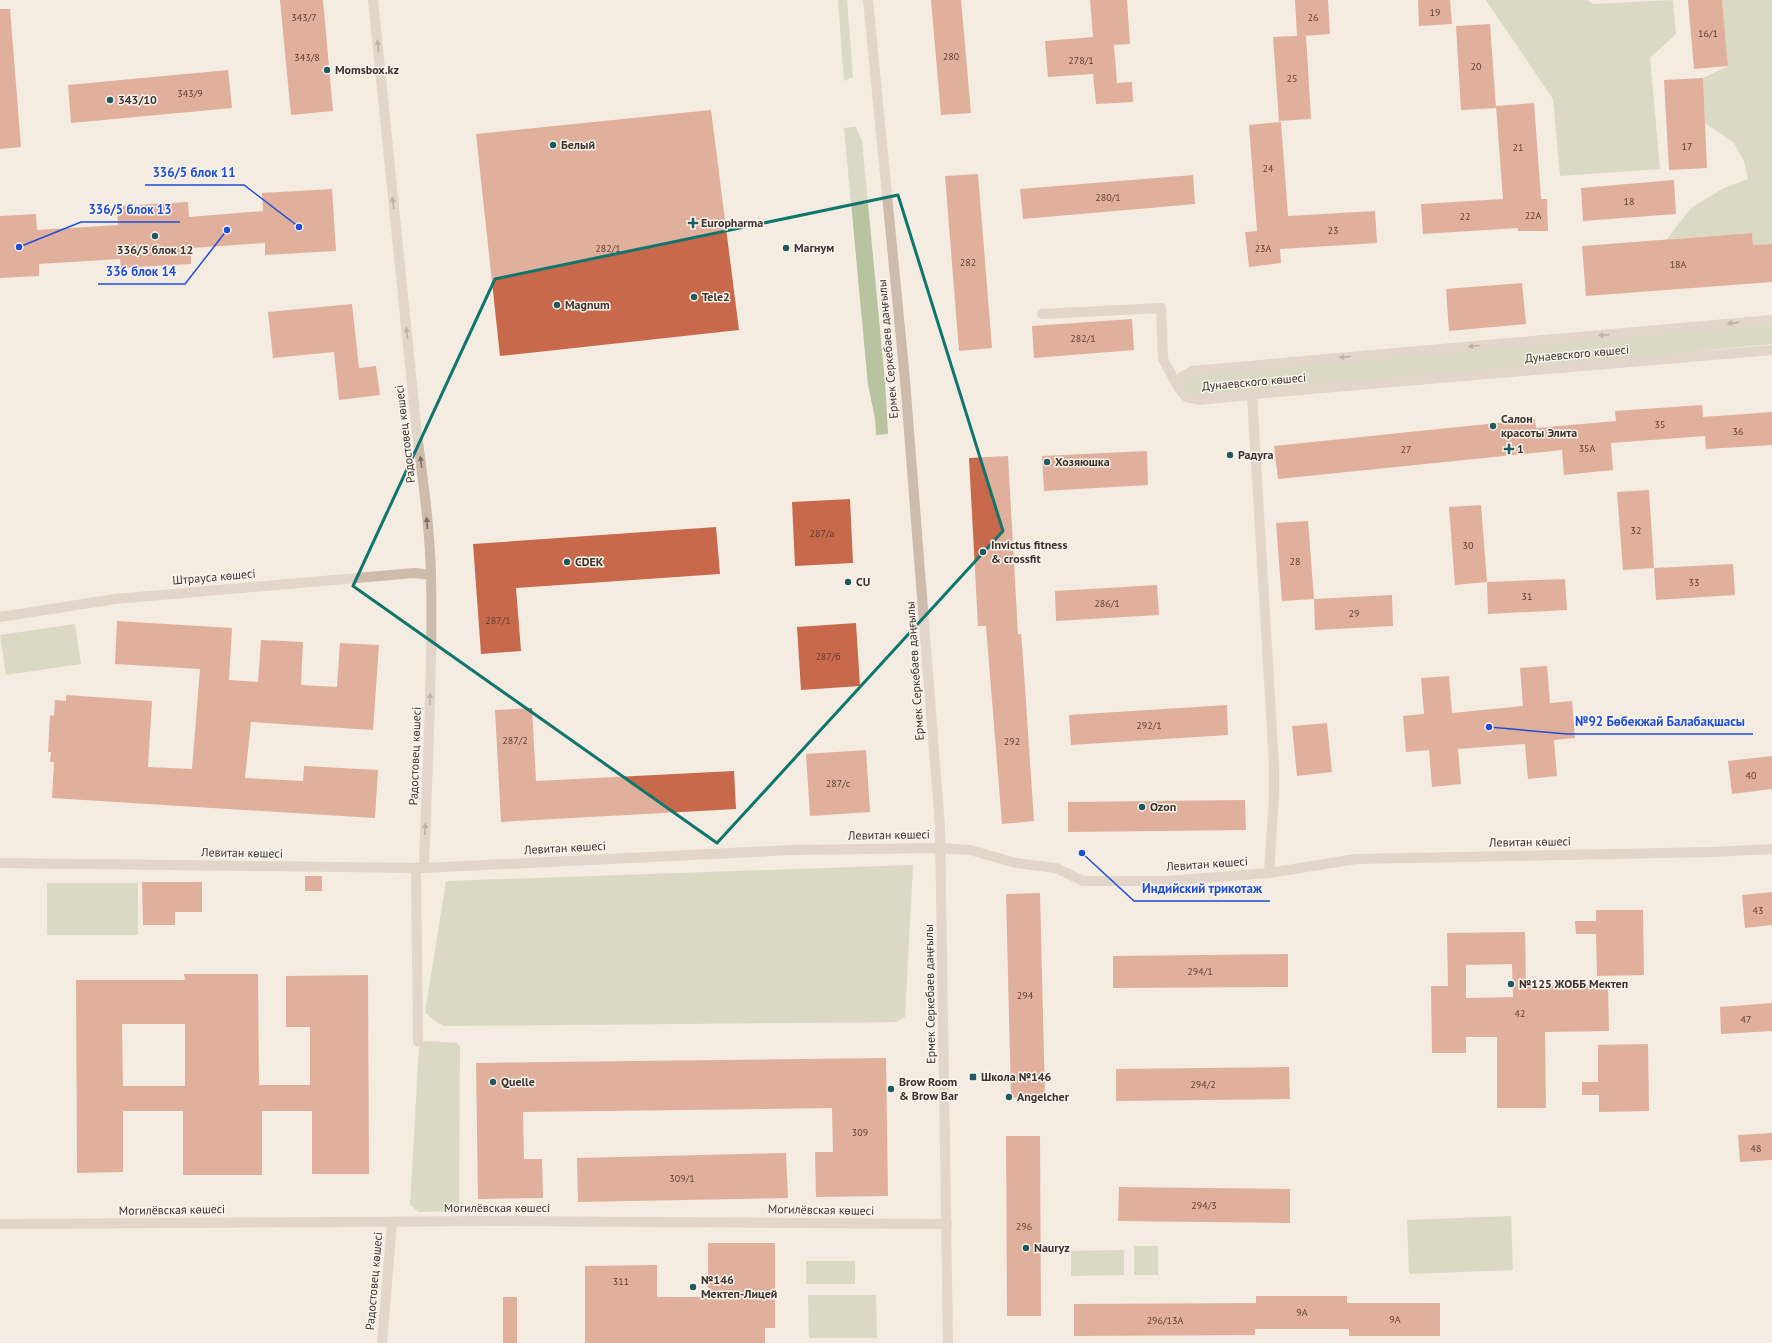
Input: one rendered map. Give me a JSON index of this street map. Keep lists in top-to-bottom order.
{
  "streets": {
    "street": [
      "Ермек Серкебаев даңғылы",
      "Дунаевского көшесі",
      "Радостовец көшесі",
      "Штрауса көшесі",
      "Левитан көшесі",
      "Могилёвская көшесі"
    ]
  },
  "crossings": [
    ["Ермек Серкебаев даңғылы", "Левитан көшесі"],
    ["Ермек Серкебаев даңғылы", "Могилёвская көшесі"],
    ["Радостовец көшесі", "Штрауса көшесі"],
    ["Радостовец көшесі", "Левитан көшесі"],
    ["Радостовец көшесі", "Могилёвская көшесі"]
  ],
  "one_way": ["Радостовец көшесі"],
  "places": {
    "other": [
      "Momsbox.kz",
      "343/10",
      "Белый",
      "336/5 блок 11",
      "336 блок 14",
      "336/5 блок 12",
      "336/5 блок 13",
      "Магнум",
      "Tele2",
      "Magnum",
      "Салон красоты Элита",
      "Радуга",
      "Хозяюшка",
      "Invictus fitness & crossfit",
      "CDEK",
      "CU",
      "№92 Бөбекжай Балабақшасы",
      "Ozon",
      "Индийский трикотаж",
      "№125 ЖОББ Мектеп",
      "Quelle",
      "Brow Room & Brow Bar",
      "Angelcher",
      "Nauryz",
      "№146 Мектеп-Лицей"
    ],
    "health": ["Europharma", "1"],
    "transit": ["Школа №146"]
  },
  "house_numbers": [
    "19",
    "343/7",
    "26",
    "16/1",
    "280",
    "343/8",
    "278/1",
    "20",
    "25",
    "343/9",
    "17",
    "21",
    "24",
    "280/1",
    "18",
    "22А",
    "22",
    "23",
    "282/1",
    "23А",
    "282",
    "18А",
    "282/1",
    "35",
    "36",
    "35А",
    "27",
    "32",
    "287/а",
    "30",
    "28",
    "33",
    "31",
    "286/1",
    "29",
    "287/1",
    "287/б",
    "292/1",
    "287/2",
    "292",
    "40",
    "287/с",
    "43",
    "294/1",
    "294",
    "42",
    "47",
    "294/2",
    "309",
    "48",
    "309/1",
    "294/3",
    "296",
    "311",
    "9А",
    "9А",
    "296/13А"
  ]
}
